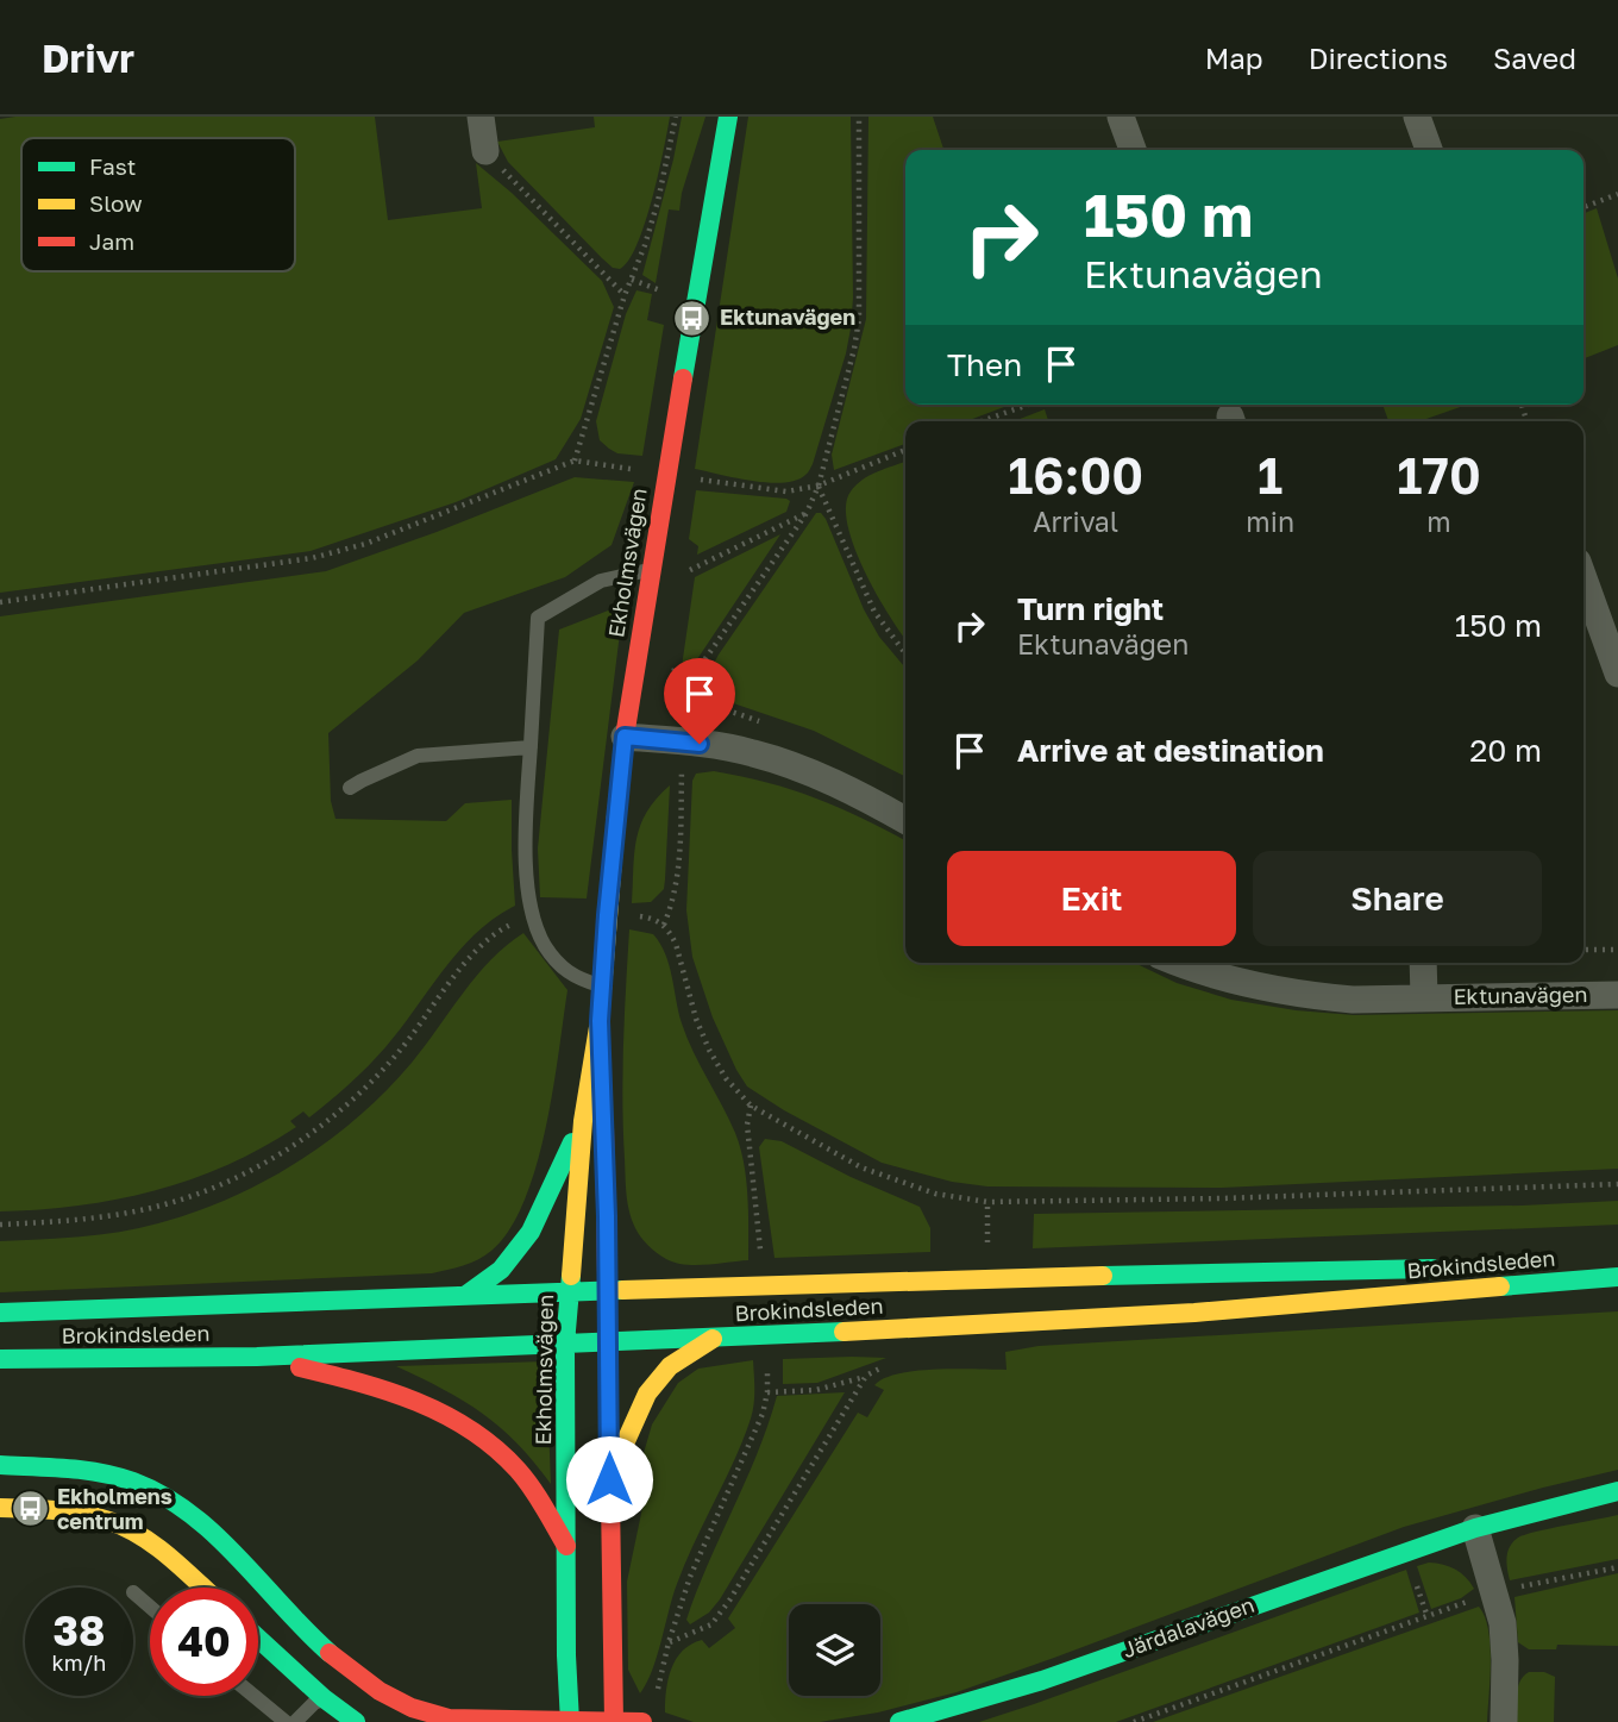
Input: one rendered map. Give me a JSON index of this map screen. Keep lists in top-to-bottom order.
{
  "streets": {
    "street": [
      "Ekholmsvägen",
      "Ektunavägen",
      "Brokindsleden",
      "Järdalavägen"
    ]
  },
  "crossings": [
    ["Ekholmsvägen", "Brokindsleden"]
  ],
  "places": {
    "bus stop": ["Ektunavägen", "Ekholmens centrum"]
  },
  "legend": ["Fast", "Slow", "Jam"],
  "page": {
    "header": "Drivr",
    "nav": ["Map", "Directions", "Saved"],
    "turn": ["150 m", "Ektunavägen"],
    "then": "Then",
    "eta": [
      "16:00",
      "Arrival",
      "1",
      "min",
      "170",
      "m"
    ],
    "list": [
      {
        "name": "Turn right",
        "note": "Ektunavägen",
        "value": "150 m"
      },
      {
        "name": "Arrive at destination",
        "value": "20 m"
      }
    ],
    "buttons": ["Exit", "Share"],
    "speed": "38 km/h",
    "limit": "40"
  }
}
